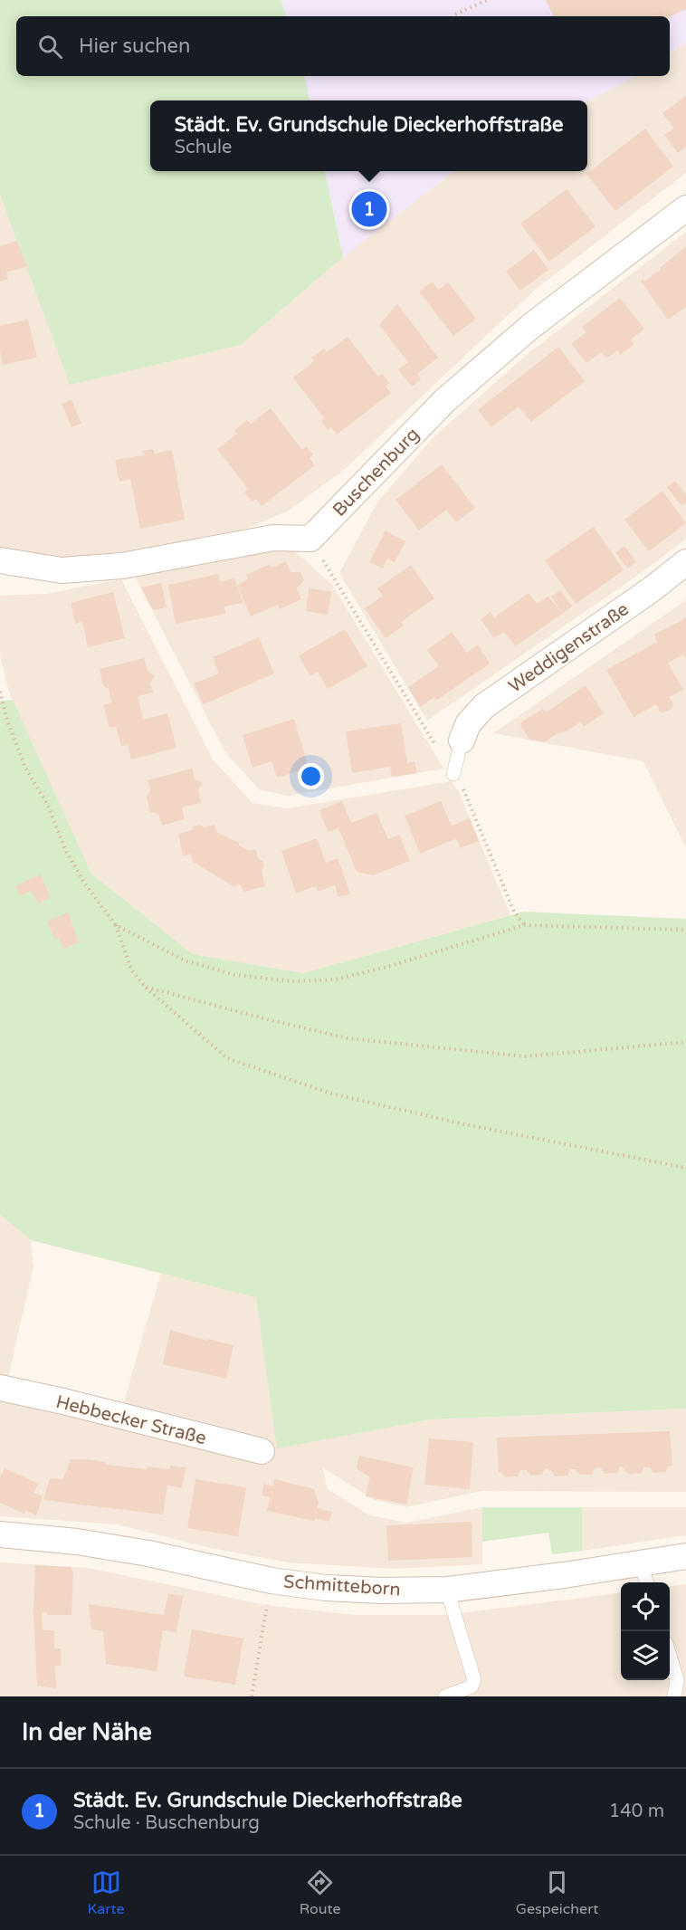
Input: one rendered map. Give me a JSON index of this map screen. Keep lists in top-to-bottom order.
{
  "streets": {
    "street": [
      "Buschenburg",
      "Weddigenstraße",
      "Hebbecker Straße",
      "Schmitteborn"
    ]
  },
  "page": {
    "search": "Hier suchen",
    "popup": ["Städt. Ev. Grundschule Dieckerhoffstraße", "Schule"],
    "pins": "1",
    "heading": "In der Nähe",
    "list": [
      {
        "mark": "1",
        "name": "Städt. Ev. Grundschule Dieckerhoffstraße",
        "note": "Schule · Buschenburg",
        "value": "140 m"
      }
    ],
    "nav": ["Karte", "Route", "Gespeichert"]
  }
}
